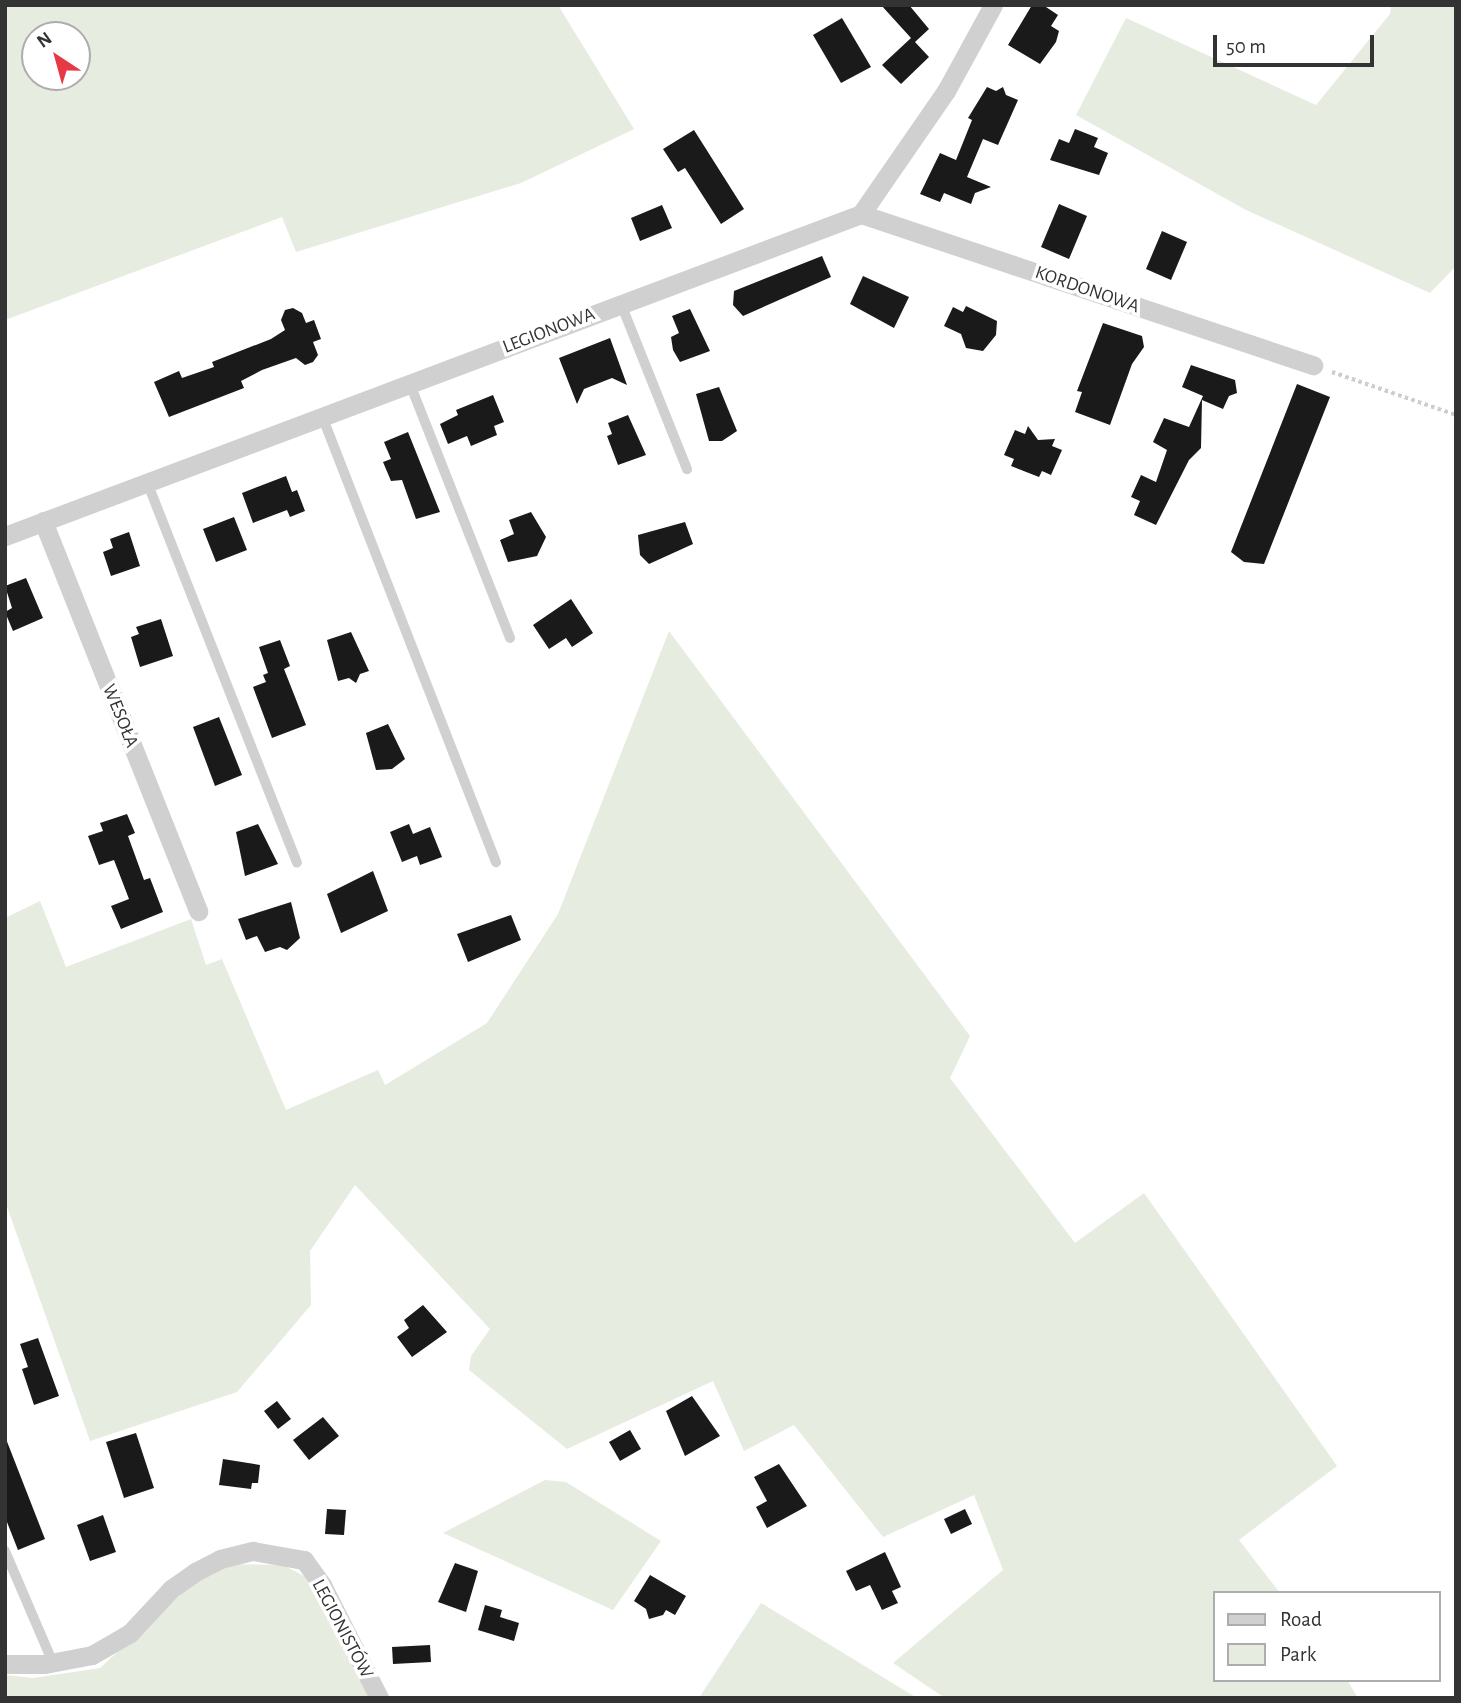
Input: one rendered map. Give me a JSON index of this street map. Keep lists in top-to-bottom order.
{
  "streets": {
    "street": [
      "KORDONOWA",
      "LEGIONOWA",
      "WESOŁA",
      "LEGIONISTÓW"
    ]
  },
  "crossings": [
    ["KORDONOWA", "LEGIONOWA"],
    ["LEGIONOWA", "WESOŁA"]
  ],
  "legend": ["Road", "Park"],
  "scale_bar": "50 m",
  "north": "top left"
}
